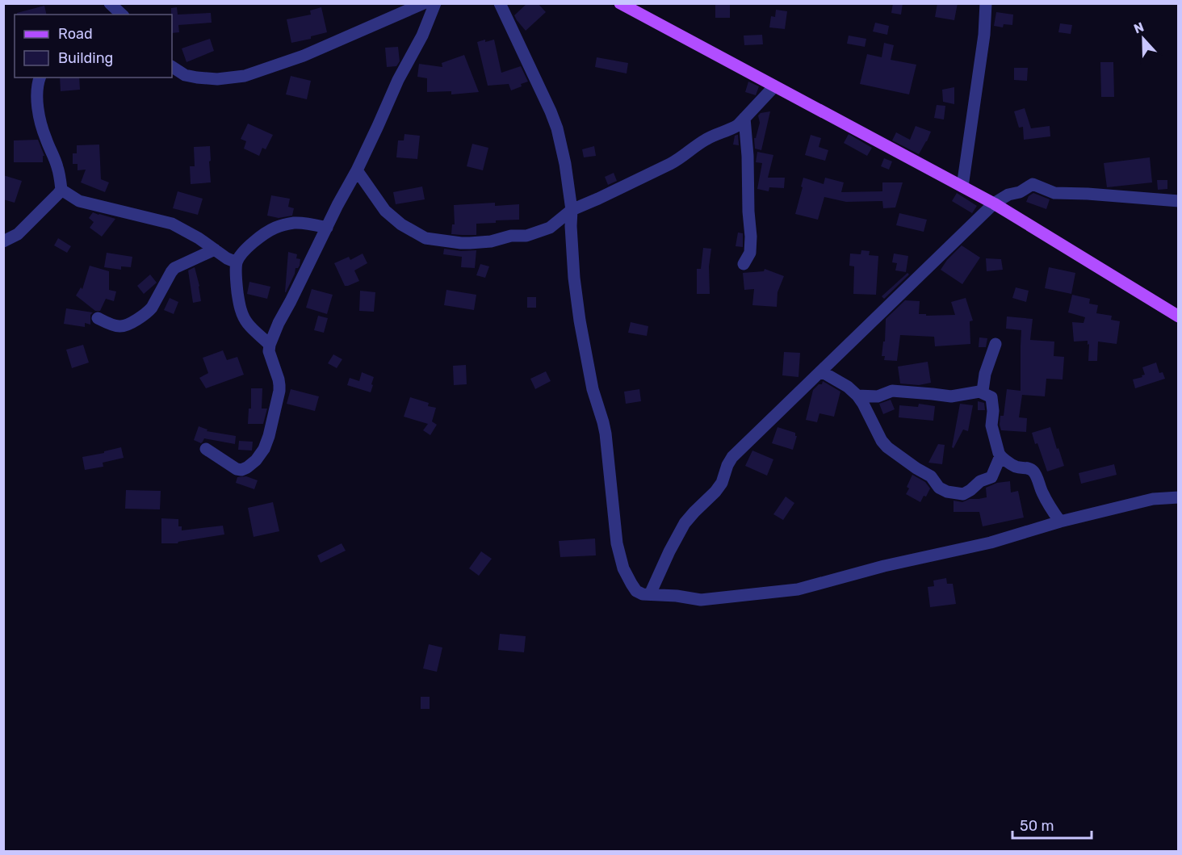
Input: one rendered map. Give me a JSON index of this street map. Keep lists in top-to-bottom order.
{
  "legend": ["Road", "Building"],
  "scale_bar": "50 m",
  "north": "top"
}
